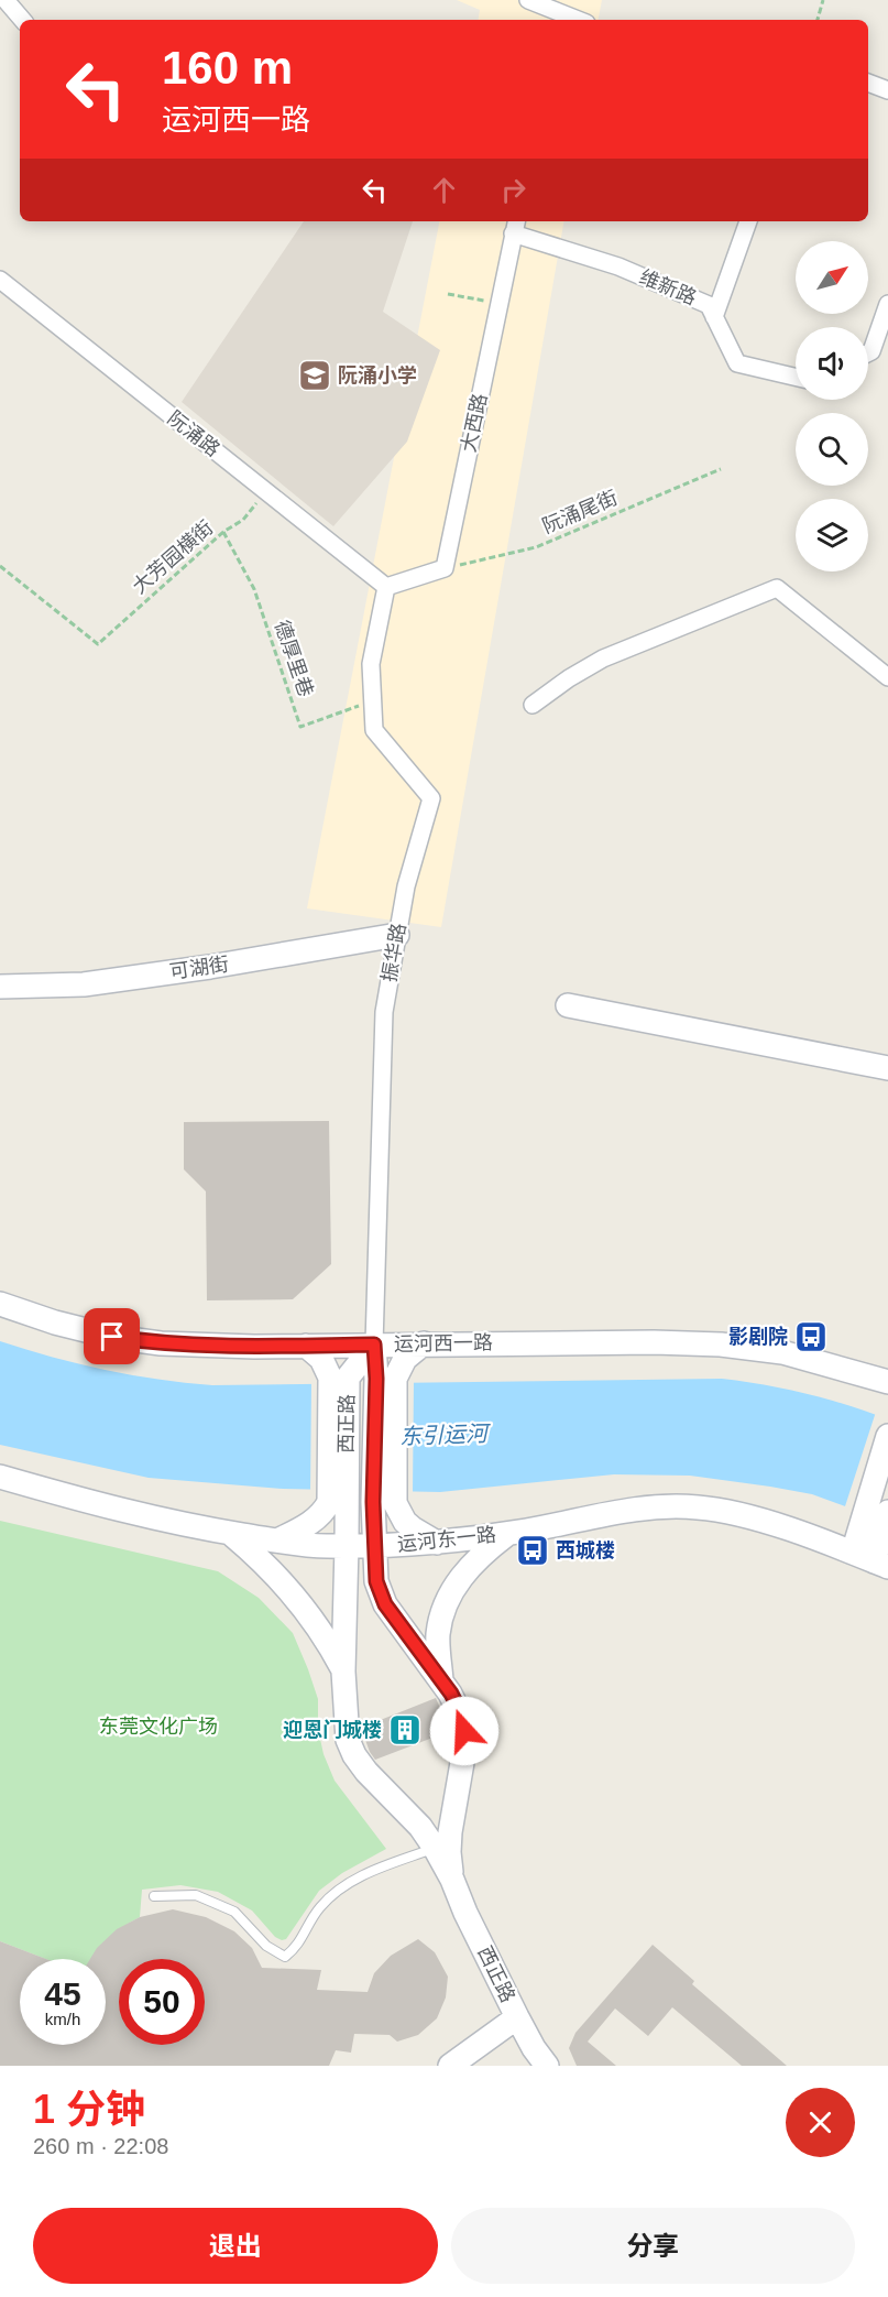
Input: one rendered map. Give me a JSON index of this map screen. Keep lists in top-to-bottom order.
{
  "streets": {
    "street": [
      "维新路",
      "大西路",
      "阮涌路",
      "振华路",
      "可湖街",
      "运河西一路",
      "西正路",
      "运河东一路"
    ],
    "path": ["阮涌尾街", "大芳园横街", "德厚里巷"]
  },
  "crossings": [
    ["维新路", "大西路"],
    ["大西路", "阮涌尾街"],
    ["阮涌路", "大芳园横街"],
    ["阮涌路", "振华路"],
    ["大芳园横街", "德厚里巷"],
    ["德厚里巷", "振华路"],
    ["振华路", "可湖街"],
    ["振华路", "运河西一路"],
    ["振华路", "西正路"],
    ["运河西一路", "西正路"],
    ["西正路", "运河东一路"]
  ],
  "water": ["东引运河"],
  "parks": ["东莞文化广场"],
  "places": {
    "school or university": ["阮涌小学"],
    "bus stop": ["影剧院", "西城楼"],
    "building": ["迎恩门城楼"]
  },
  "north": "top right",
  "page": {
    "turn": ["160 m", "运河西一路"],
    "speed": "45 km/h",
    "limit": "50",
    "heading": ["1 分钟", "260 m · 22:08"],
    "buttons": ["退出", "分享"]
  }
}
